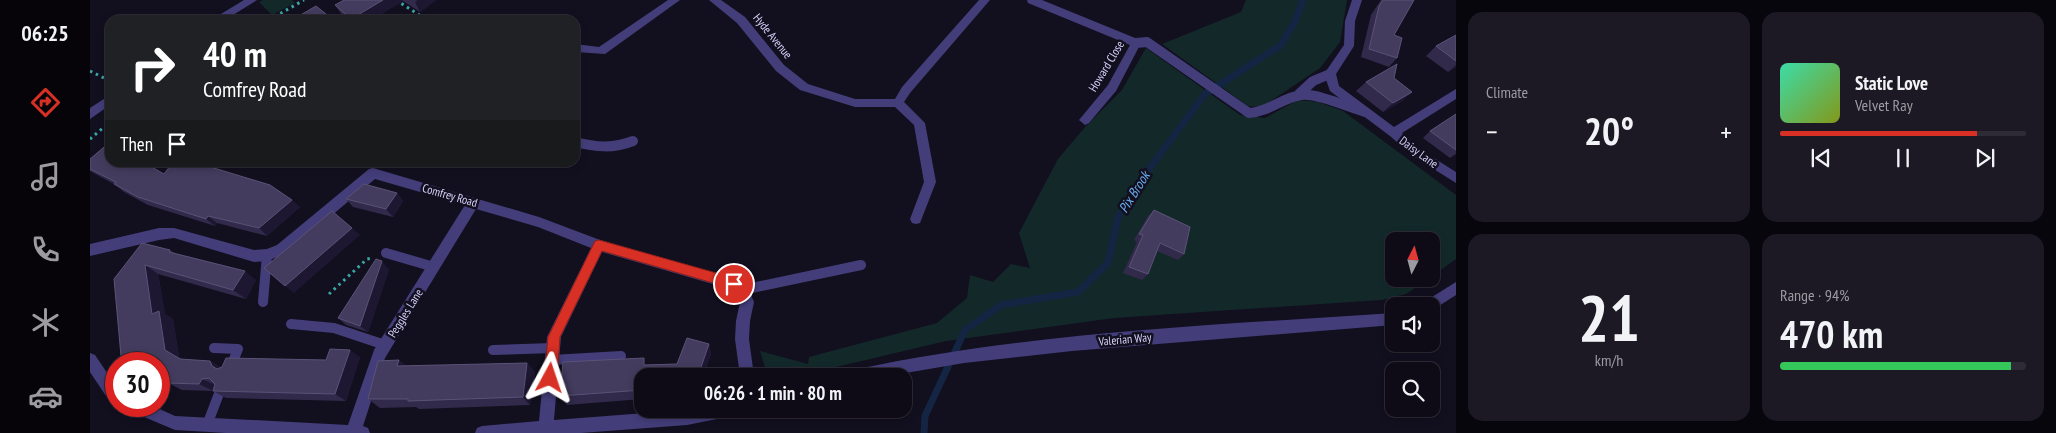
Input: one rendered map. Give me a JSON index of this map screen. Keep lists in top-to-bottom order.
{
  "streets": {
    "street": [
      "Hyde Avenue",
      "Howard Close",
      "Daisy Lane",
      "Comfrey Road",
      "Peggles Lane",
      "Valerian Way"
    ]
  },
  "crossings": [
    ["Comfrey Road", "Peggles Lane"]
  ],
  "water": ["Pix Brook"],
  "north": "top",
  "page": {
    "tabs": "06:25",
    "tile": [
      "Climate",
      ["21", "km/h"],
      ["Range · 94%", "470 km"]
    ],
    "turn": ["40 m", "Comfrey Road"],
    "song": ["Static Love", "Velvet Ray"],
    "heat": ["−", "20°", "+"],
    "then": "Then",
    "limit": "30",
    "trip": "06:26 · 1 min · 80 m"
  }
}
